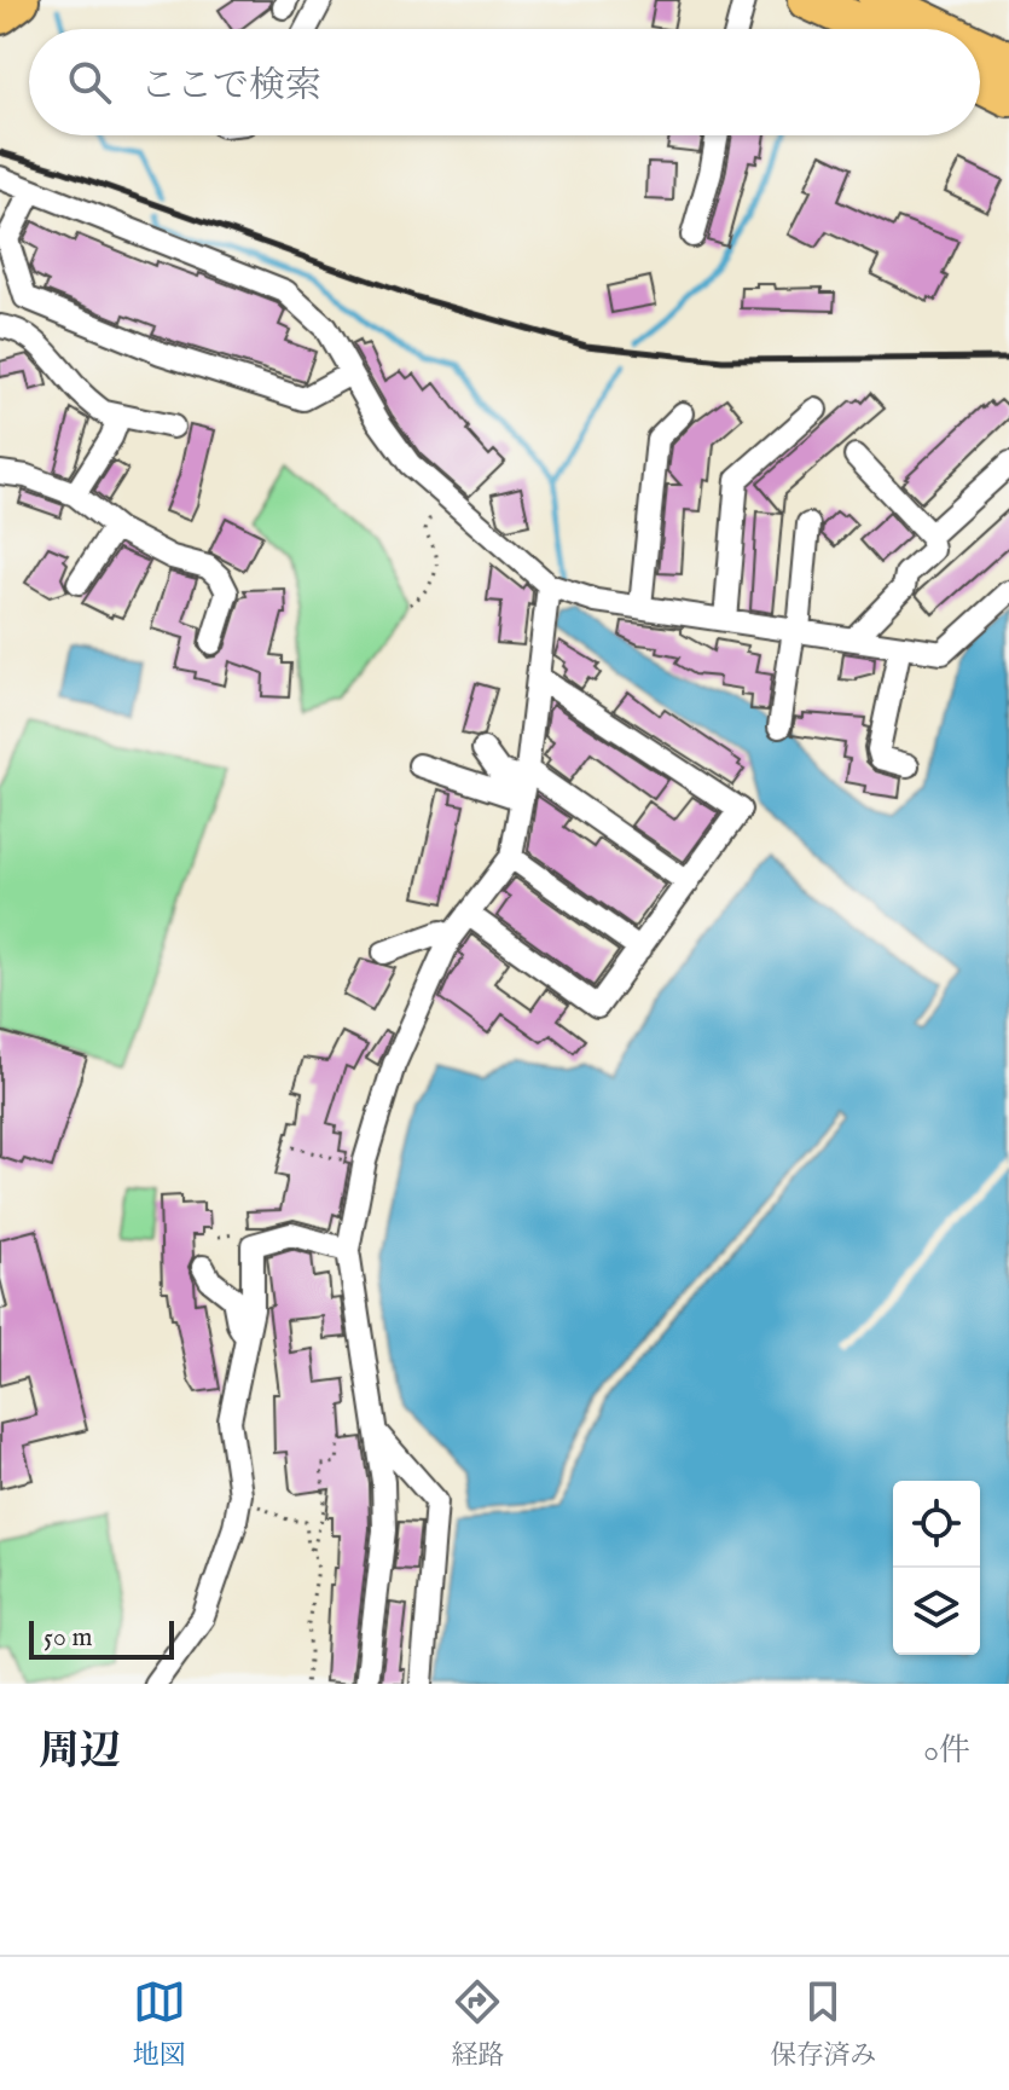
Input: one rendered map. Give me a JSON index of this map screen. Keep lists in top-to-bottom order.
{
  "scale_bar": "50 m",
  "page": {
    "search": "ここで検索",
    "scale": "50 m",
    "heading": ["周辺", "0件"],
    "nav": ["地図", "経路", "保存済み"]
  }
}
